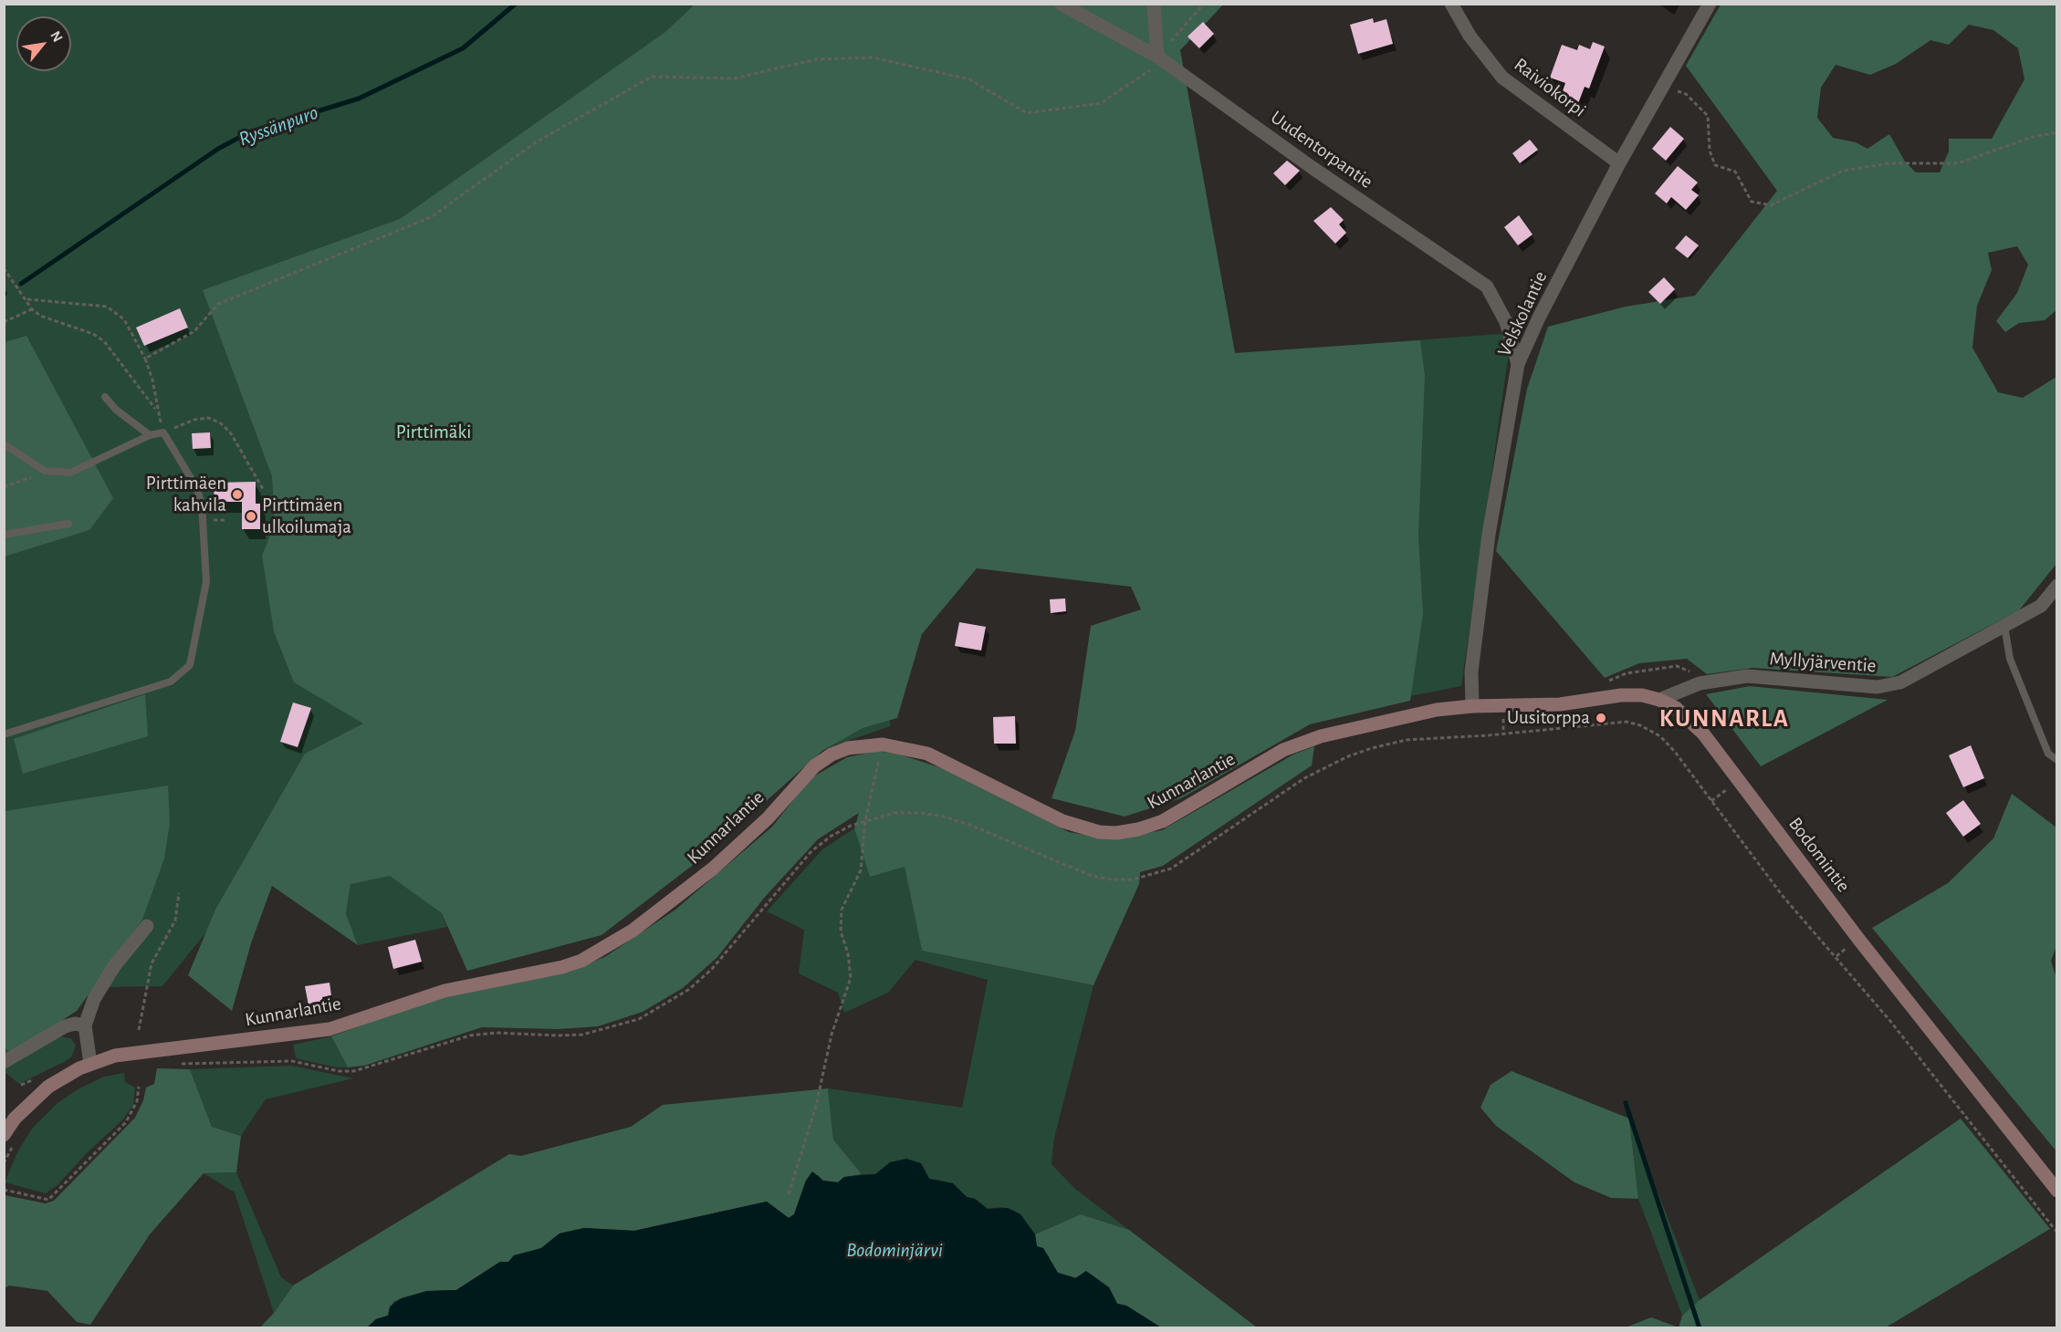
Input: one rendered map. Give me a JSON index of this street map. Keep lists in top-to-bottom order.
{
  "streets": {
    "main road": ["Kunnarlantie", "Bodomintie"],
    "street": [
      "Raiviokorpi",
      "Uudentorpantie",
      "Velskolantie",
      "Myllyjärventie"
    ]
  },
  "crossings": [
    ["Raiviokorpi", "Velskolantie"],
    ["Uudentorpantie", "Velskolantie"],
    ["Velskolantie", "Kunnarlantie"],
    ["Velskolantie", "Bodomintie"],
    ["Myllyjärventie", "Bodomintie"],
    ["Kunnarlantie", "Bodomintie"]
  ],
  "districts": ["KUNNARLA"],
  "water": ["Ryssänpuro", "Bodominjärvi"],
  "parks": ["Pirttimäki"],
  "places": ["Pirttimäen kahvila", "Pirttimäen ulkoilumaja", "Uusitorppa"],
  "north": "top right"
}
